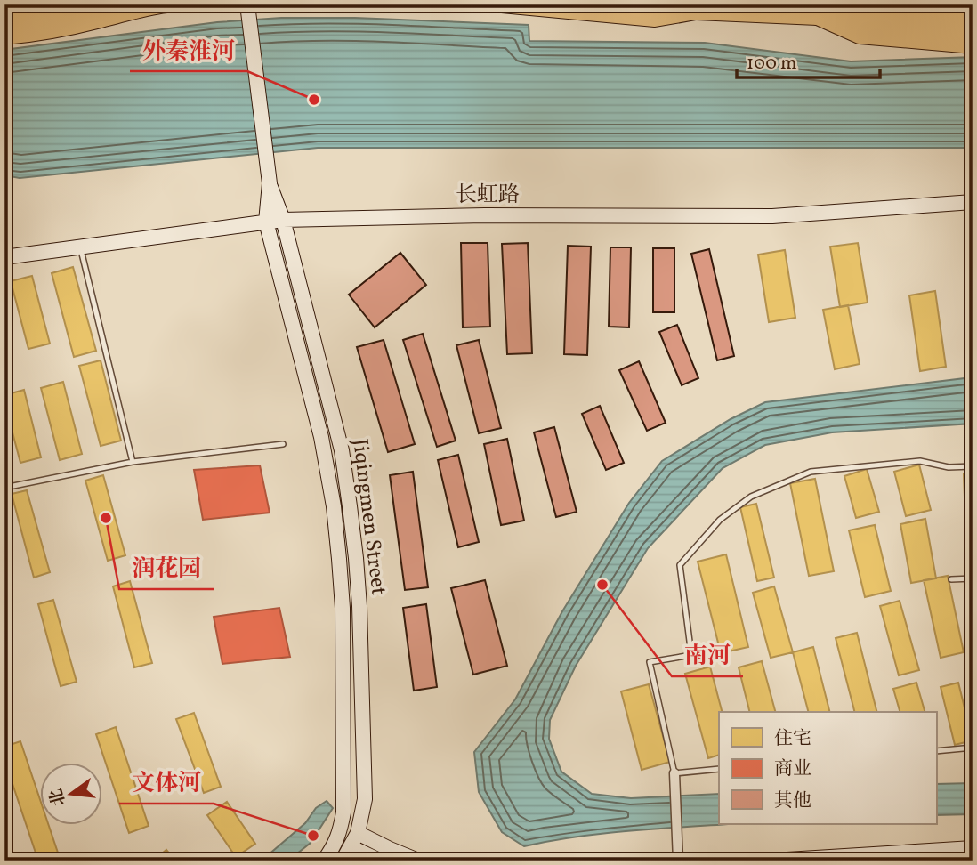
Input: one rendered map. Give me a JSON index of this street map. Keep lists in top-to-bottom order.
{
  "streets": {
    "main road": ["长虹路", "Jiqingmen Street"]
  },
  "crossings": [
    ["长虹路", "Jiqingmen Street"]
  ],
  "places": [
    "外秦淮河",
    "润花园",
    "南河",
    "文体河"
  ],
  "legend": ["住宅", "商业", "其他"],
  "scale_bar": "100 m",
  "north": "left"
}
